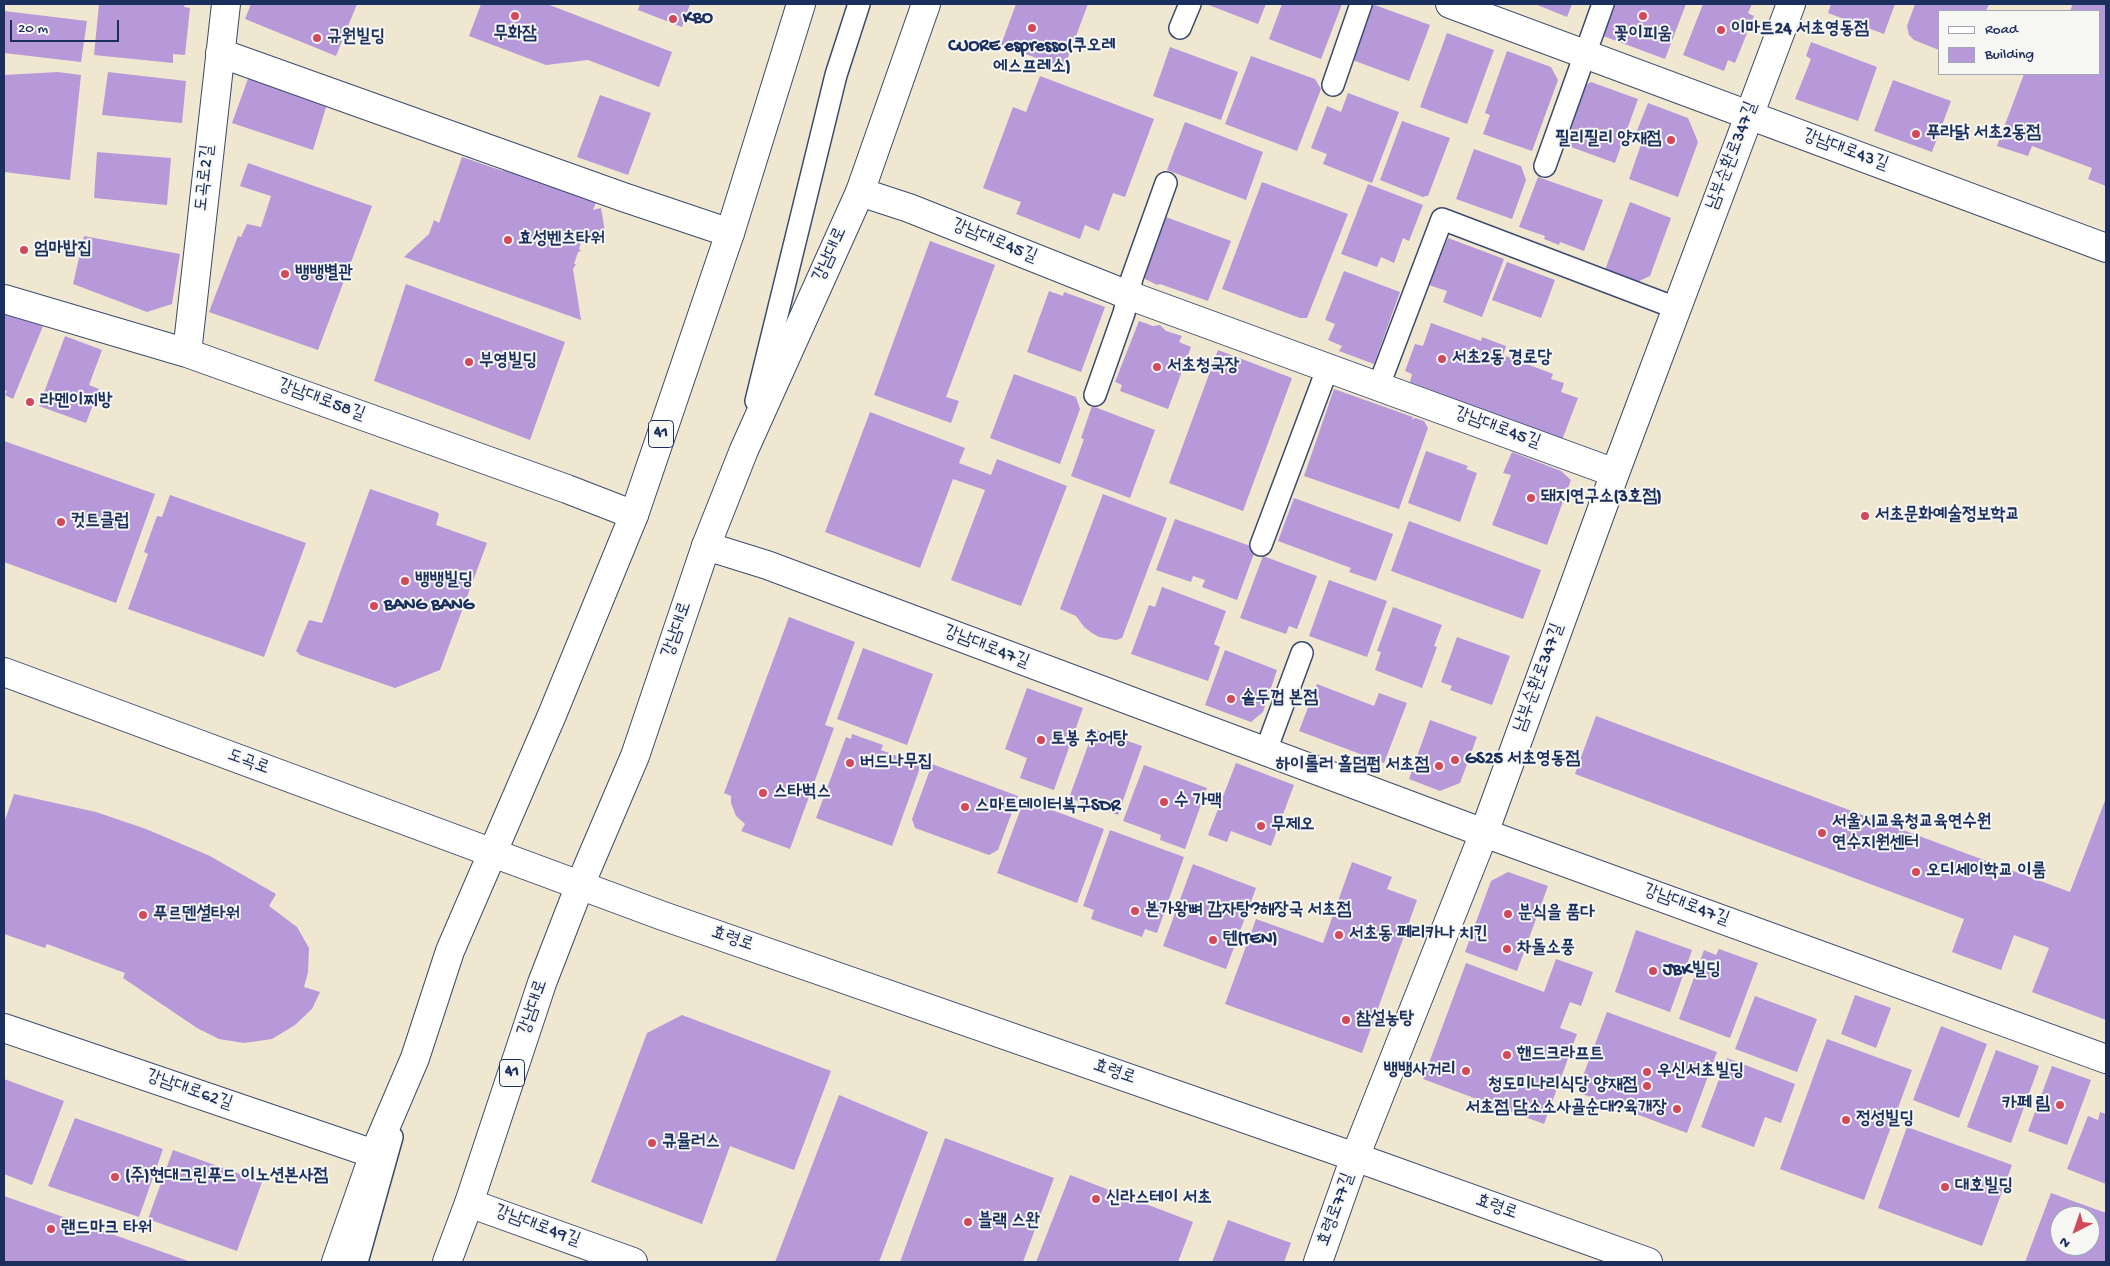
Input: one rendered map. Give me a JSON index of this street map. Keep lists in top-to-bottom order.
{
  "streets": {
    "street": [
      "강남대로43길",
      "남부순환로347길",
      "도곡로2길",
      "강남대로45길",
      "강남대로",
      "강남대로58길",
      "41",
      "강남대로47길",
      "도곡로",
      "효령로",
      "강남대로62길",
      "효령로77길",
      "강남대로49길"
    ]
  },
  "crossings": [
    ["강남대로43길", "남부순환로347길"],
    ["남부순환로347길", "강남대로45길"],
    ["남부순환로347길", "강남대로47길"],
    ["남부순환로347길", "효령로"],
    ["남부순환로347길", "효령로77길"],
    ["도곡로2길", "강남대로58길"],
    ["강남대로45길", "강남대로"],
    ["강남대로", "강남대로47길"],
    ["강남대로", "도곡로"],
    ["강남대로", "효령로"],
    ["강남대로", "강남대로49길"],
    ["강남대로58길", "41"],
    ["41", "도곡로"],
    ["41", "강남대로62길"],
    ["도곡로", "효령로"],
    ["효령로", "효령로77길"]
  ],
  "places": [
    "무화잠",
    "꽃이피움",
    "KBO",
    "CUORE espresso(쿠오레 에스프레소)",
    "이마트24 서초영동점",
    "규원빌딩",
    "푸라닭 서초2동점",
    "필리필리 양재점",
    "효성벤츠타워",
    "엄마밥집",
    "뱅뱅별관",
    "서초2동 경로당",
    "부영빌딩",
    "서초청국장",
    "라멘이찌방",
    "돼지연구소(3호점)",
    "서초문화예술정보학교",
    "컷트클럽",
    "뱅뱅빌딩",
    "BANG BANG",
    "솥두껍 본점",
    "토봉 추어탕",
    "GS25 서초영동점",
    "버드나무집",
    "하이롤러 홀덤펍 서초점",
    "스타벅스",
    "수 가맥",
    "스마트데이터복구SDR",
    "무제오",
    "서울시교육청교육연수원 연수지원센터",
    "오디세이학교 이룸",
    "본가왕뼈 감자탕?해장국 서초점",
    "분식을 품다",
    "푸르덴셜타워",
    "서초동 페리카나 치킨",
    "텐(TEN)",
    "차돌소풍",
    "JBK빌딩",
    "참설농탕",
    "핸드크라프트",
    "뱅뱅사거리",
    "우신서초빌딩",
    "청도미나리식당 양재점",
    "카페 림",
    "서초점 담소소사골순대?육개장",
    "정성빌딩",
    "큐뮬러스",
    "(주)현대그린푸드 이노션본사점",
    "대호빌딩",
    "신라스테이 서초",
    "블랙 스완",
    "랜드마크 타워"
  ],
  "legend": ["Road", "Building"],
  "scale_bar": "20 m",
  "north": "bottom left"
}
